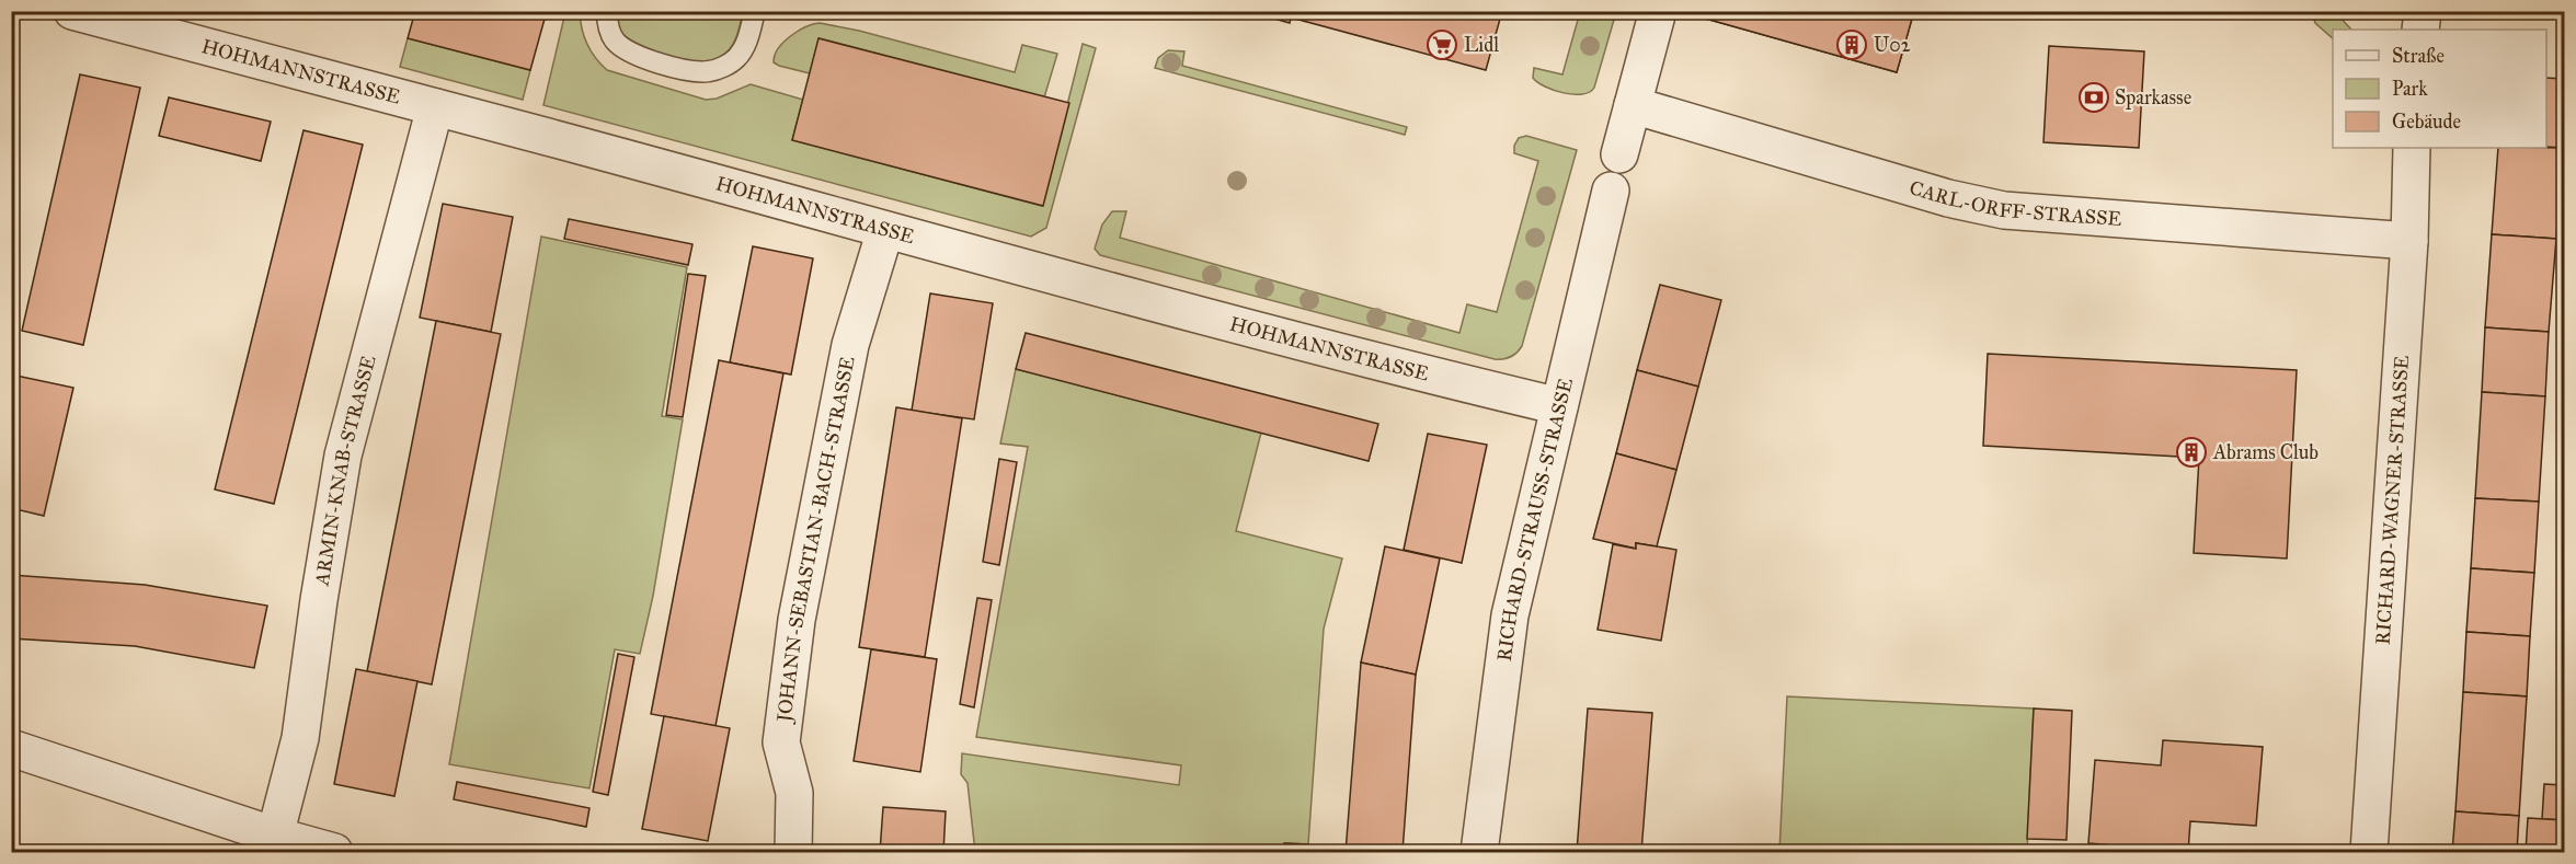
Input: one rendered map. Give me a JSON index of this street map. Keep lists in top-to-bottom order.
{
  "streets": {
    "street": [
      "HOHMANNSTRASSE",
      "CARL-ORFF-STRASSE",
      "ARMIN-KNAB-STRASSE",
      "RICHARD-WAGNER-STRASSE",
      "RICHARD-STRAUSS-STRASSE",
      "JOHANN-SEBASTIAN-BACH-STRASSE"
    ]
  },
  "crossings": [
    ["HOHMANNSTRASSE", "ARMIN-KNAB-STRASSE"],
    ["HOHMANNSTRASSE", "RICHARD-STRAUSS-STRASSE"],
    ["HOHMANNSTRASSE", "JOHANN-SEBASTIAN-BACH-STRASSE"],
    ["CARL-ORFF-STRASSE", "RICHARD-WAGNER-STRASSE"]
  ],
  "places": {
    "supermarket": ["Lidl"],
    "building": ["U02", "Abrams Club"],
    "bank": ["Sparkasse"]
  },
  "legend": ["Straße", "Park", "Gebäude"]
}
